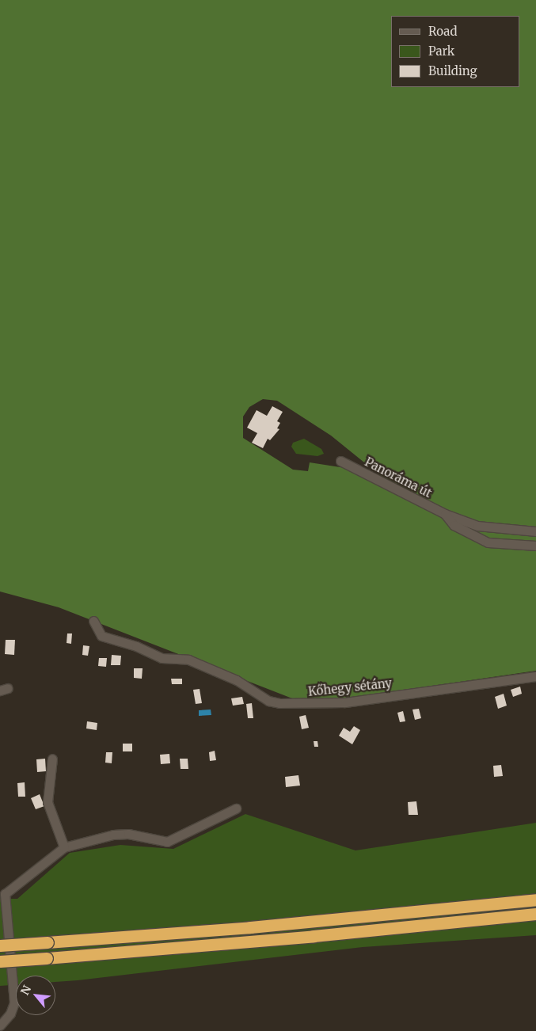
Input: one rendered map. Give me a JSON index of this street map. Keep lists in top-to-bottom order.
{
  "streets": {
    "street": ["Panoráma út", "Kőhegy sétány"]
  },
  "legend": ["Road", "Park", "Building"],
  "north": "top left"
}
